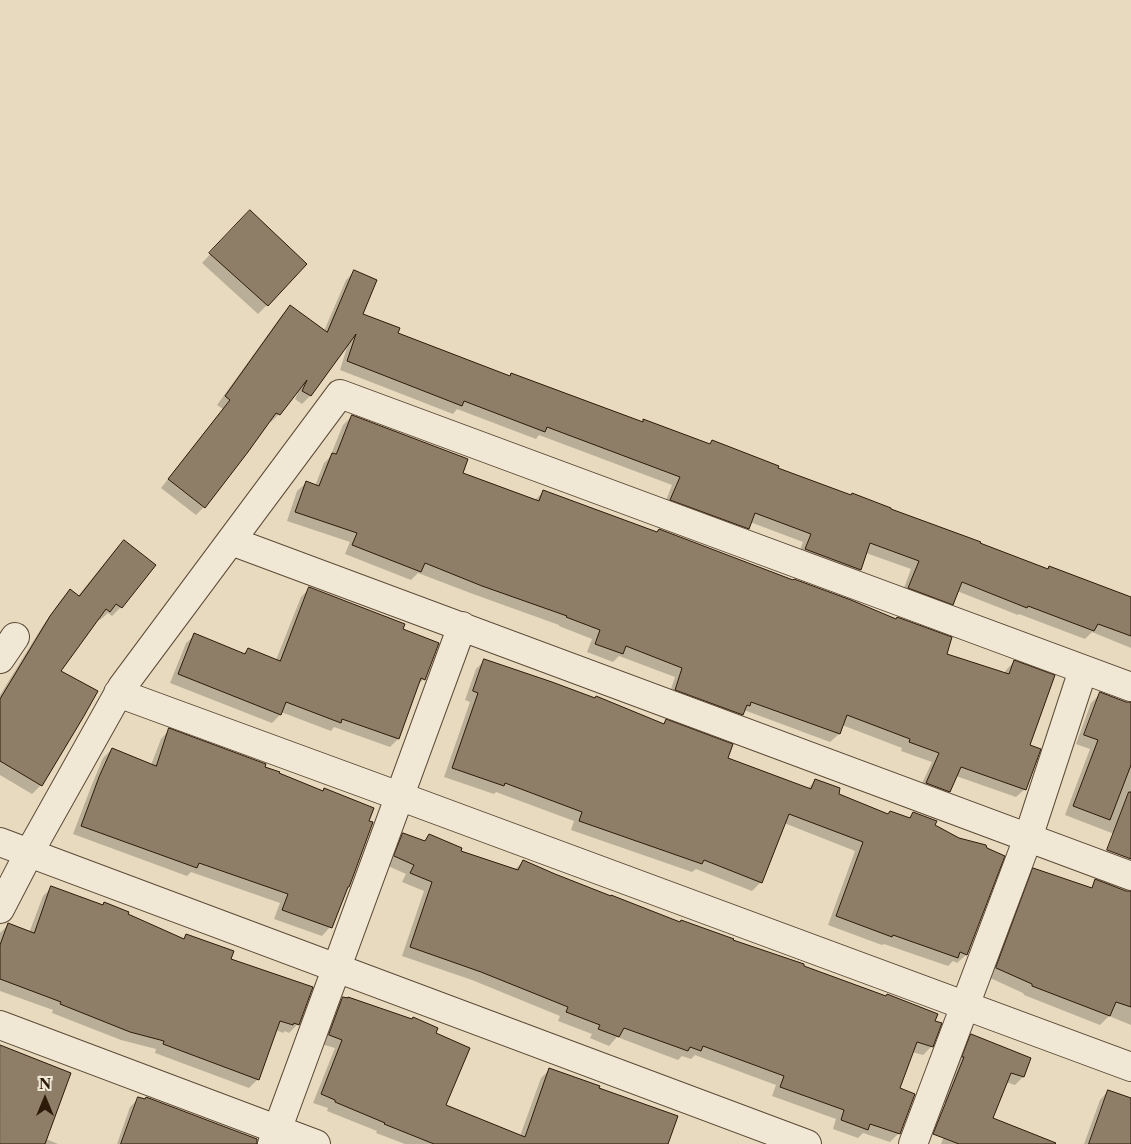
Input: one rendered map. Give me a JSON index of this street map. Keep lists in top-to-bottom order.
{
  "north": "top"
}
